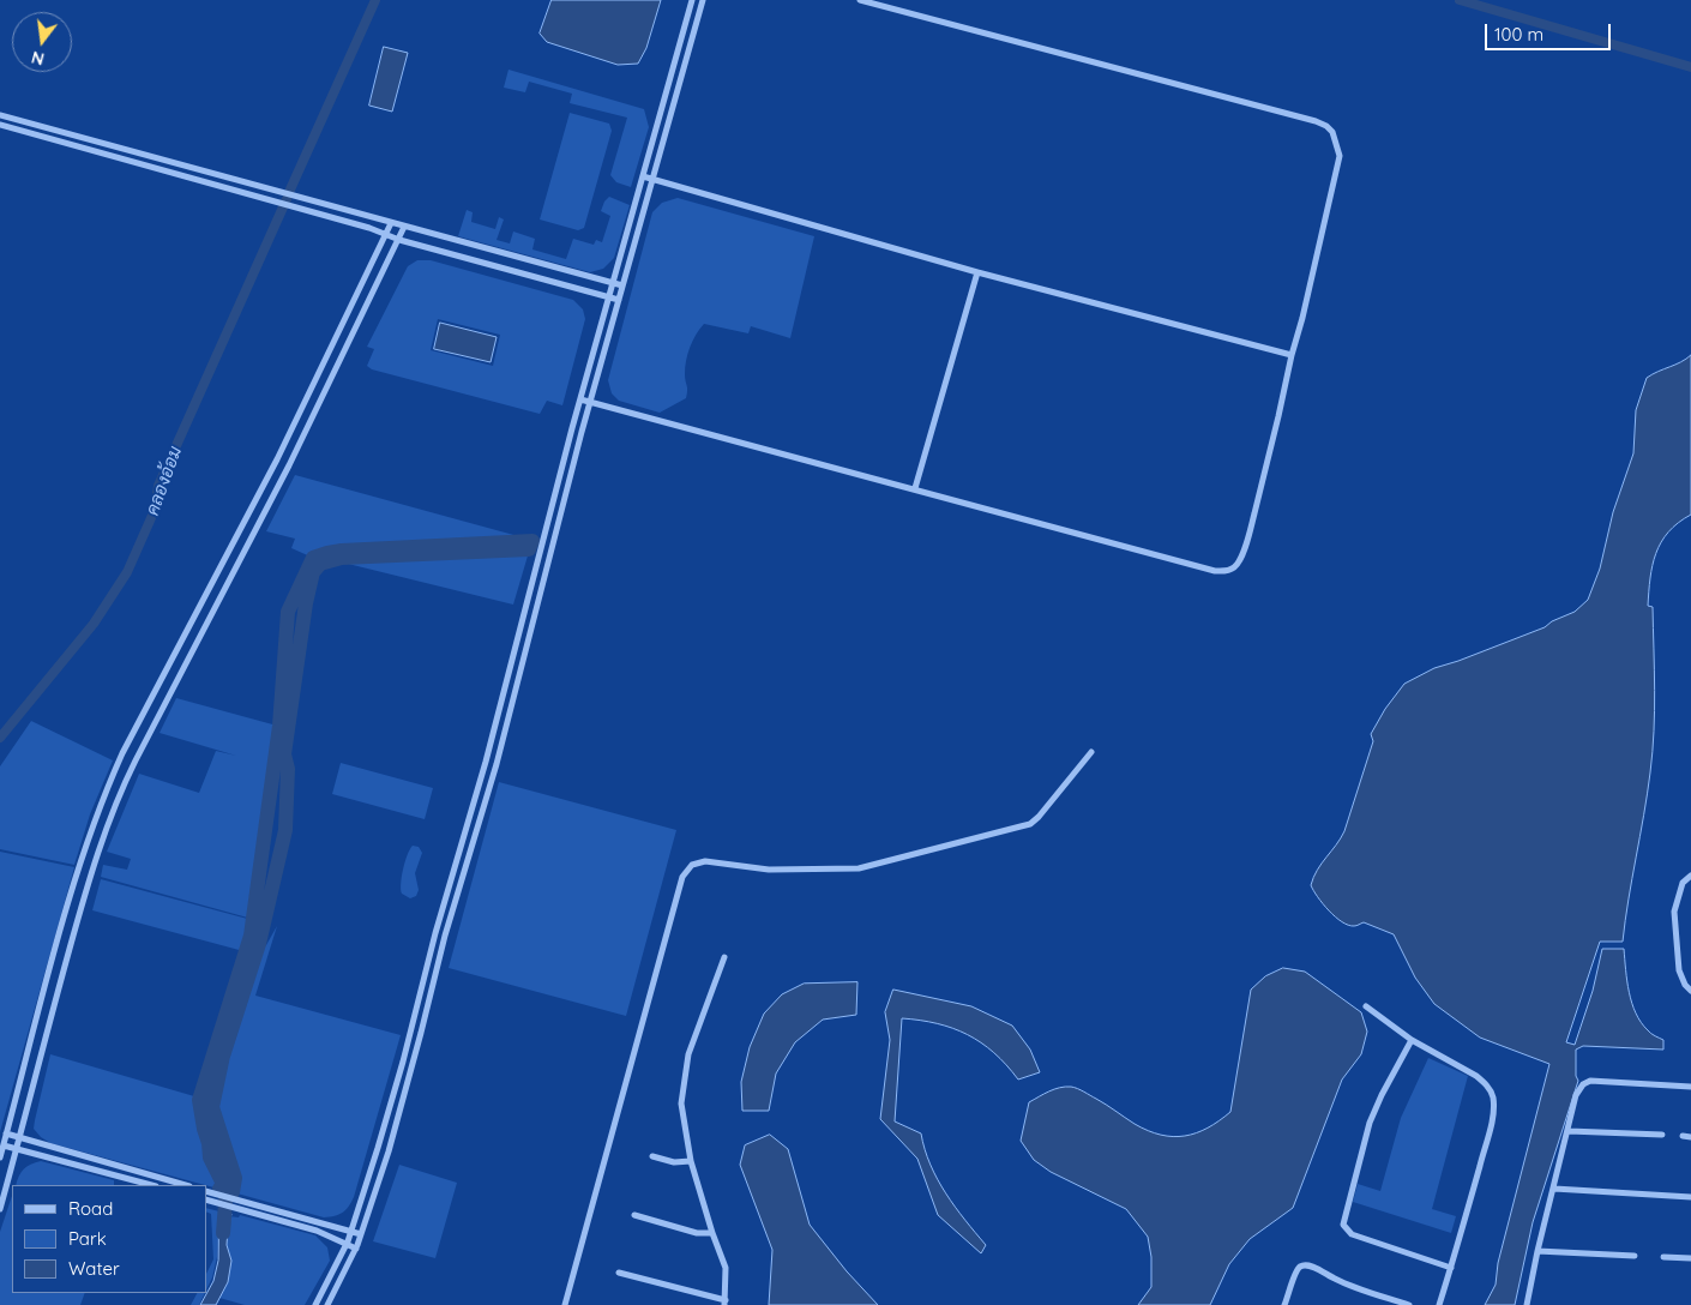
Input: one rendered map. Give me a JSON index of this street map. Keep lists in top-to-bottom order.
{
  "water": ["คลองอ้อม"],
  "legend": ["Road", "Park", "Water"],
  "scale_bar": "100 m",
  "north": "bottom"
}
